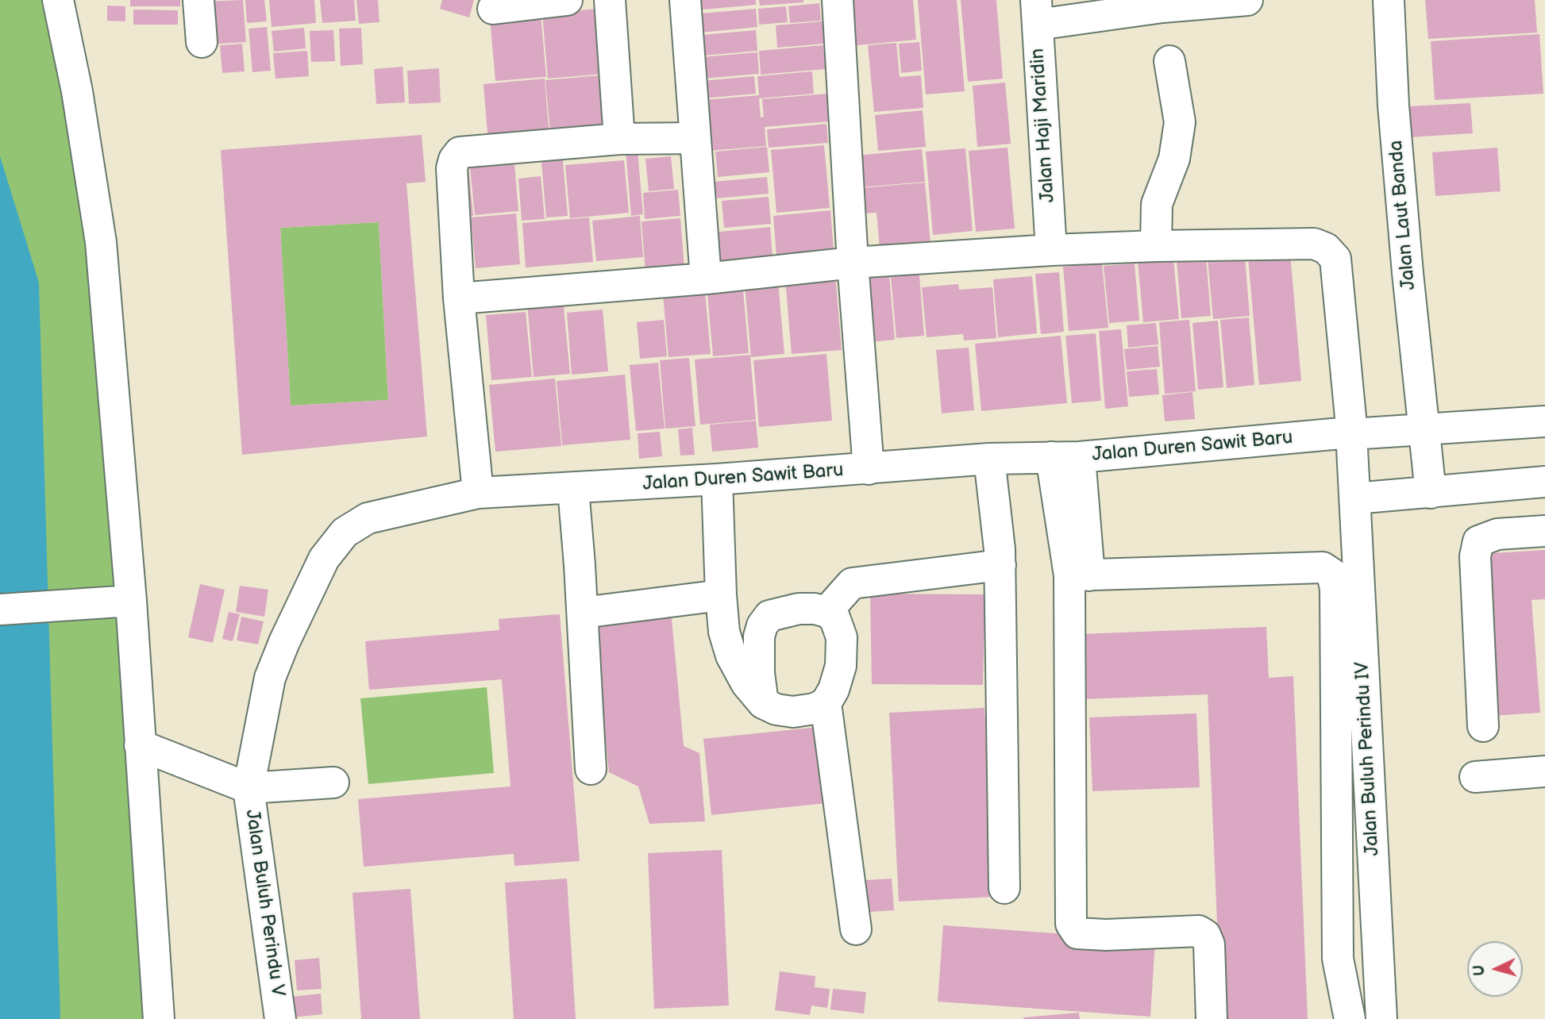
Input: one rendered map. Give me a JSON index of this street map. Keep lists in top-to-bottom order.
{
  "streets": {
    "street": [
      "Jalan Haji Maridin",
      "Jalan Laut Banda",
      "Jalan Duren Sawit Baru",
      "Jalan Buluh Perindu IV",
      "Jalan Buluh Perindu V"
    ]
  },
  "crossings": [
    ["Jalan Haji Maridin", "Jalan Buluh Perindu IV"],
    ["Jalan Laut Banda", "Jalan Duren Sawit Baru"],
    ["Jalan Duren Sawit Baru", "Jalan Buluh Perindu IV"],
    ["Jalan Duren Sawit Baru", "Jalan Buluh Perindu V"]
  ],
  "north": "left"
}
